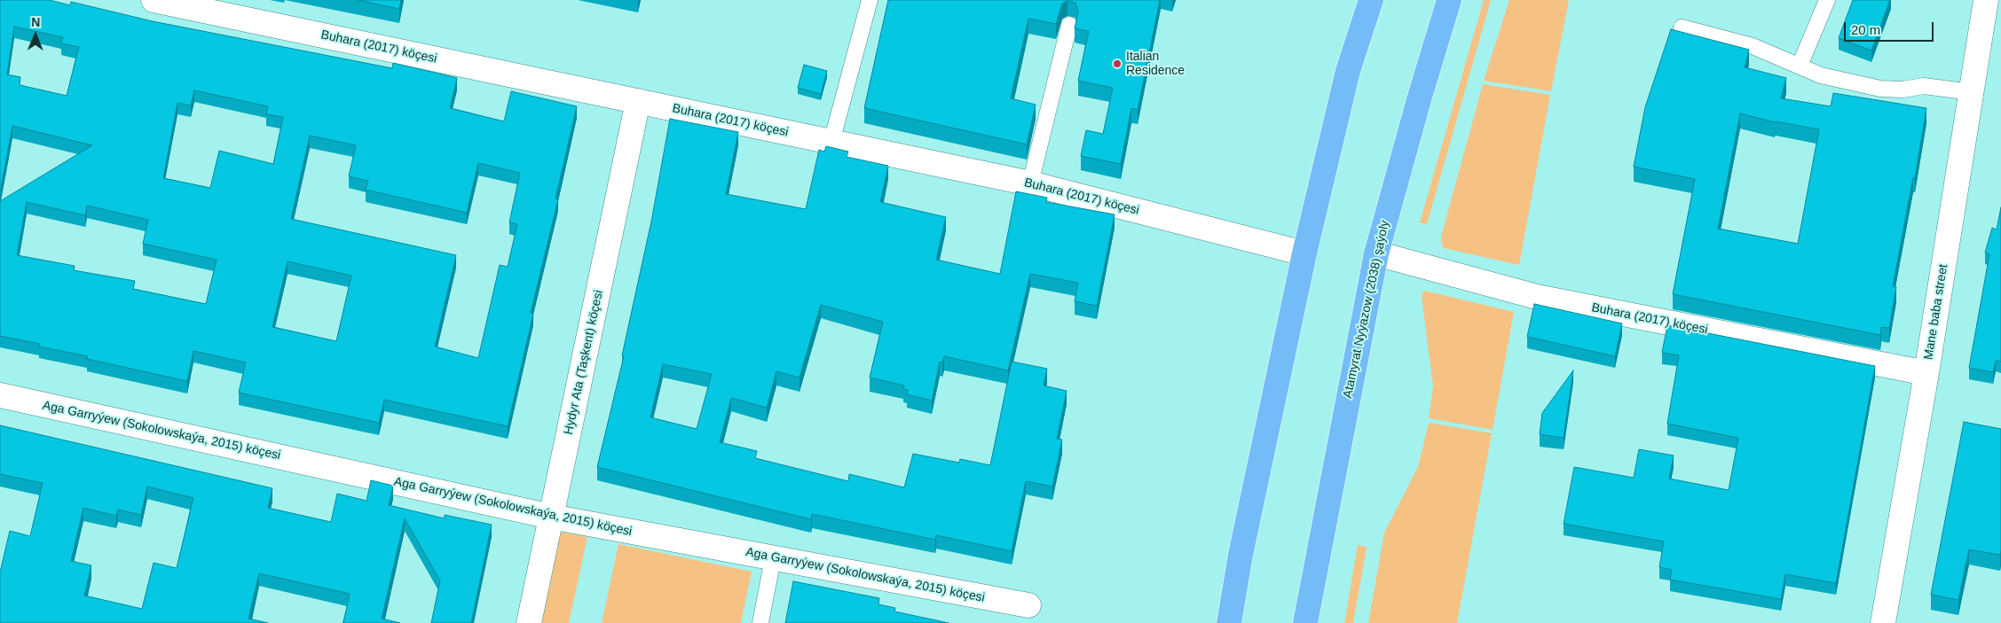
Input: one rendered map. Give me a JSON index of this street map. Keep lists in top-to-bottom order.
{
  "streets": {
    "main road": ["Atamyrat Nyýazow (2038) şaýoly"],
    "street": [
      "Buhara (2017) köçesi",
      "Mane baba street",
      "Hydyr Ata (Taşkent) köçesi",
      "Aga Garryýew (Sokolowskaýa, 2015) köçesi"
    ]
  },
  "crossings": [
    ["Buhara (2017) köçesi", "Atamyrat Nyýazow (2038) şaýoly"],
    ["Buhara (2017) köçesi", "Mane baba street"],
    ["Buhara (2017) köçesi", "Hydyr Ata (Taşkent) köçesi"],
    ["Hydyr Ata (Taşkent) köçesi", "Aga Garryýew (Sokolowskaýa, 2015) köçesi"]
  ],
  "places": ["Italian Residence"],
  "scale_bar": "20 m",
  "north": "top"
}
